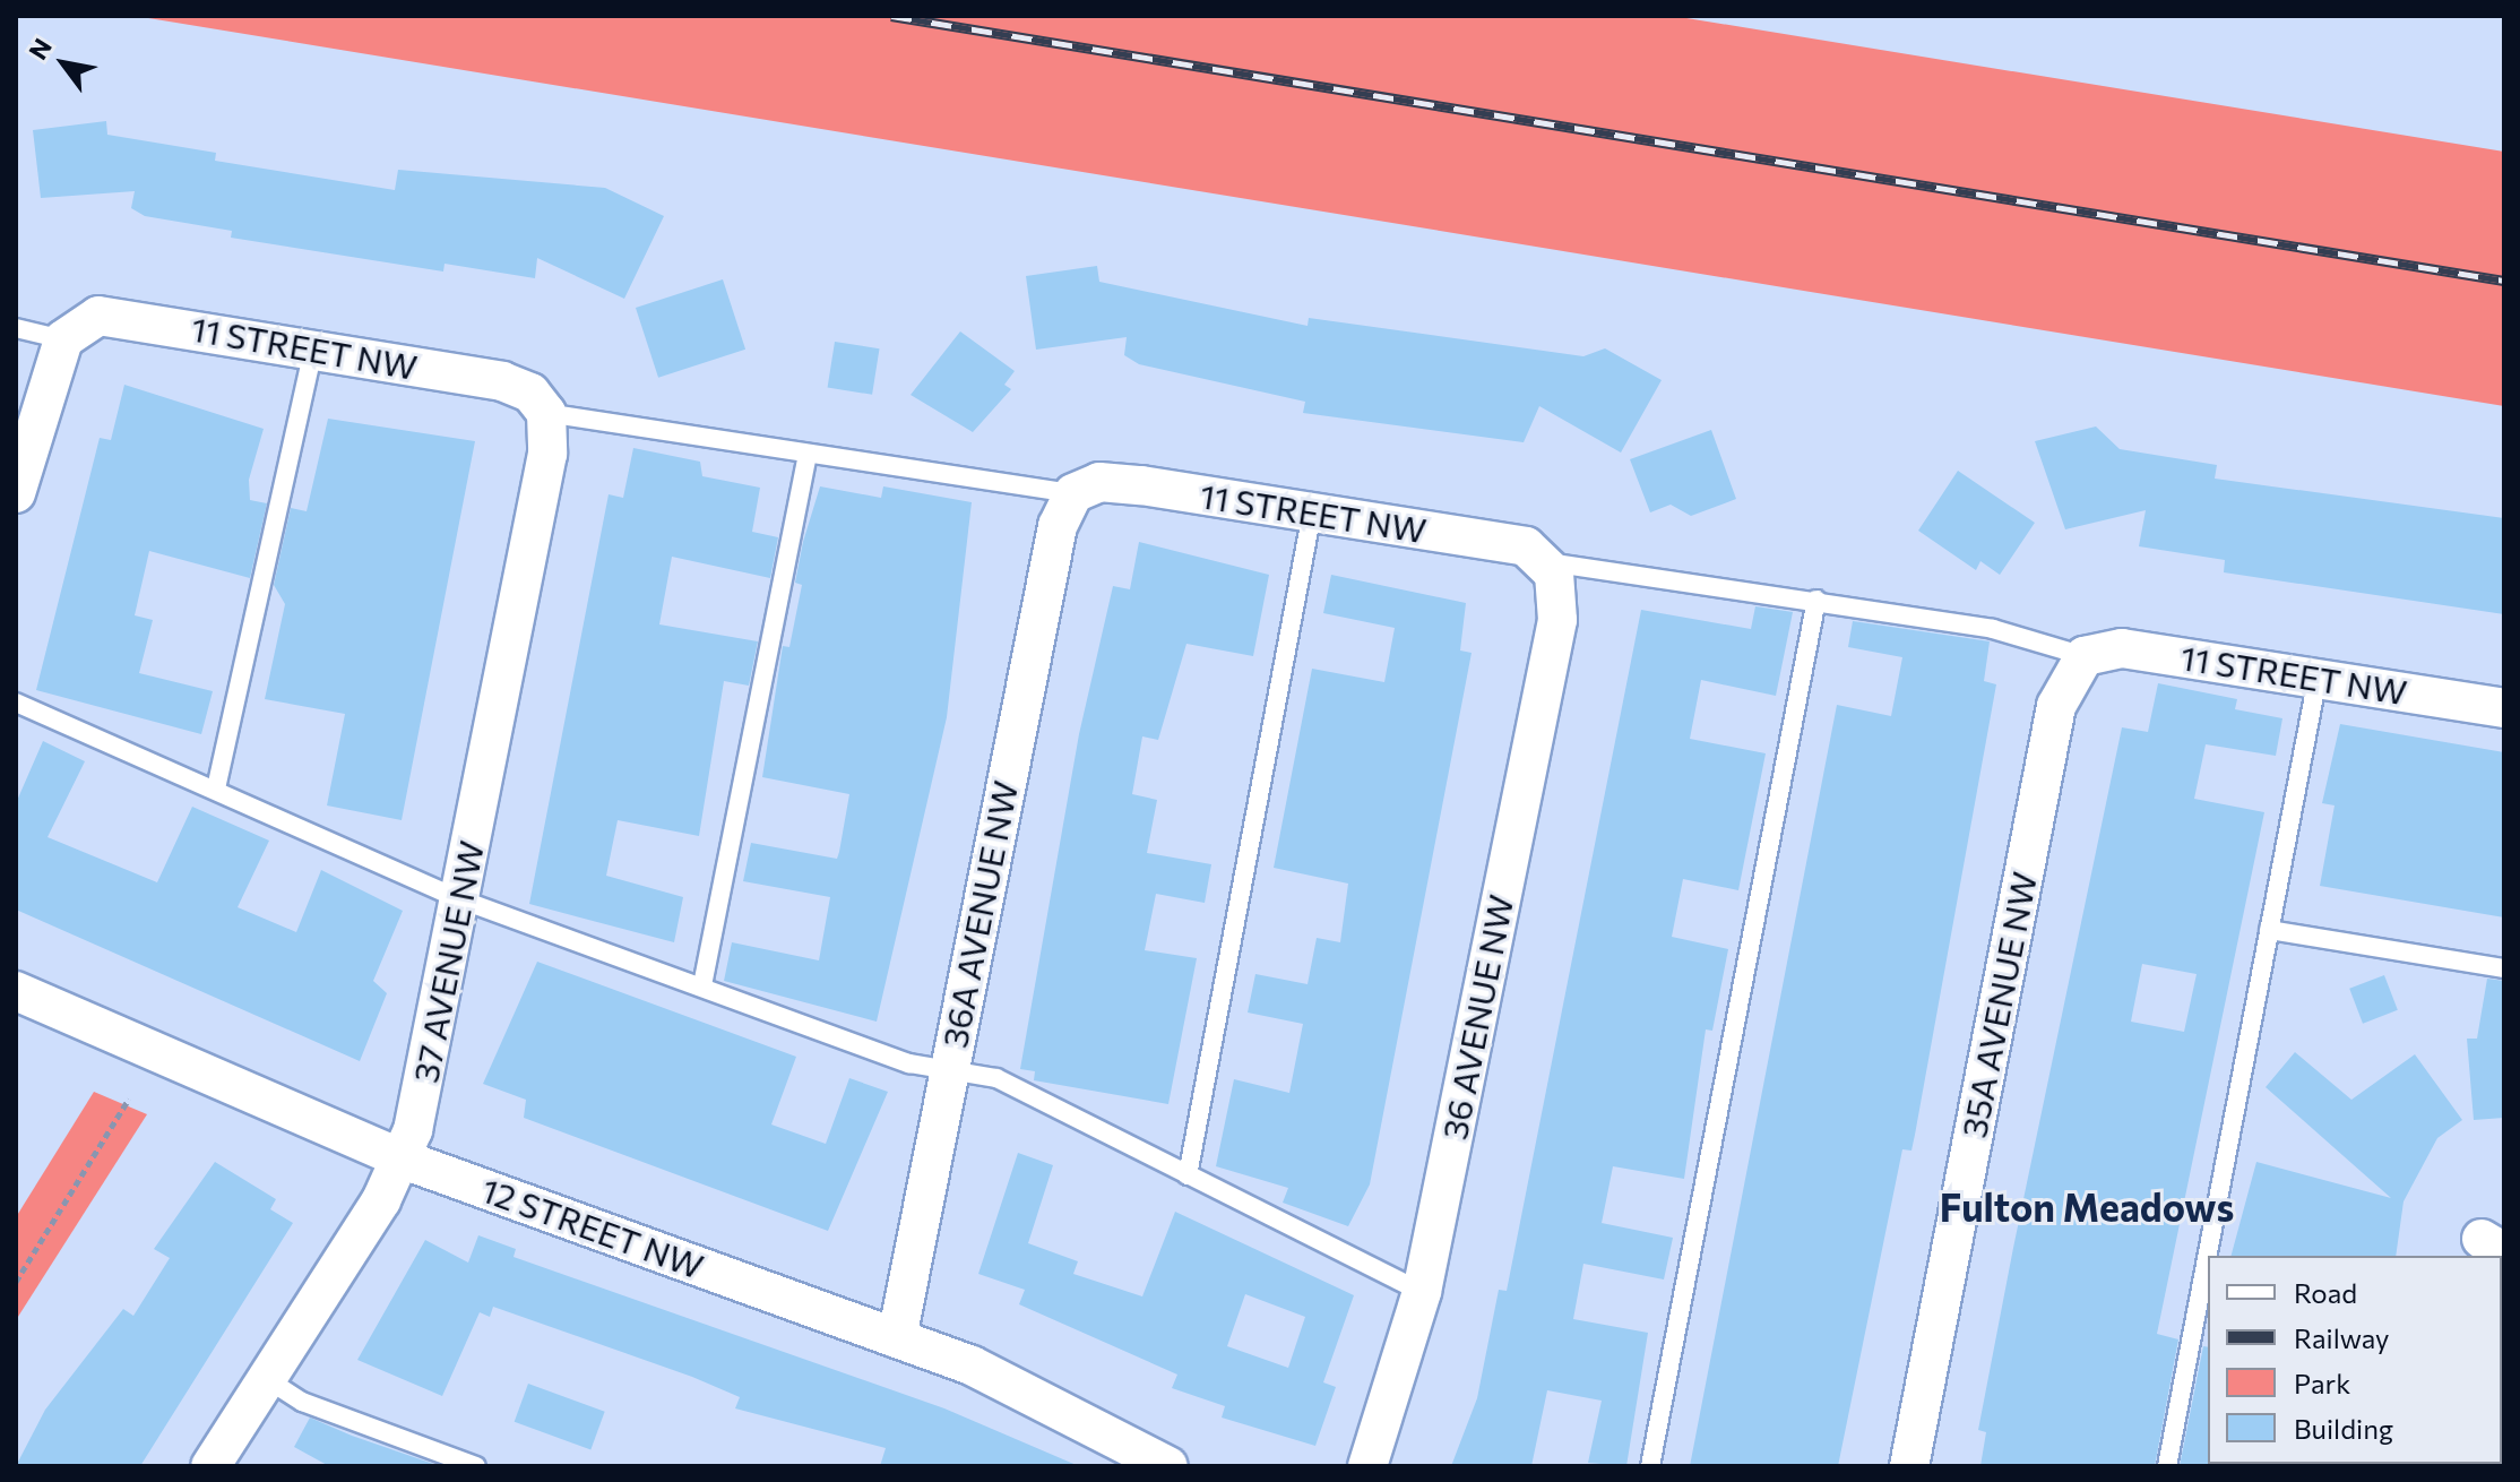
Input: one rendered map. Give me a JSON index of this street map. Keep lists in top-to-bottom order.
{
  "streets": {
    "street": [
      "11 STREET NW",
      "36A AVENUE NW",
      "37 AVENUE NW",
      "35A AVENUE NW",
      "36 AVENUE NW",
      "12 STREET NW"
    ]
  },
  "crossings": [
    ["11 STREET NW", "36A AVENUE NW"],
    ["11 STREET NW", "37 AVENUE NW"],
    ["11 STREET NW", "35A AVENUE NW"],
    ["11 STREET NW", "36 AVENUE NW"],
    ["36A AVENUE NW", "12 STREET NW"],
    ["37 AVENUE NW", "12 STREET NW"]
  ],
  "districts": ["Fulton Meadows"],
  "legend": [
    "Road",
    "Railway",
    "Park",
    "Building"
  ],
  "north": "top left"
}
